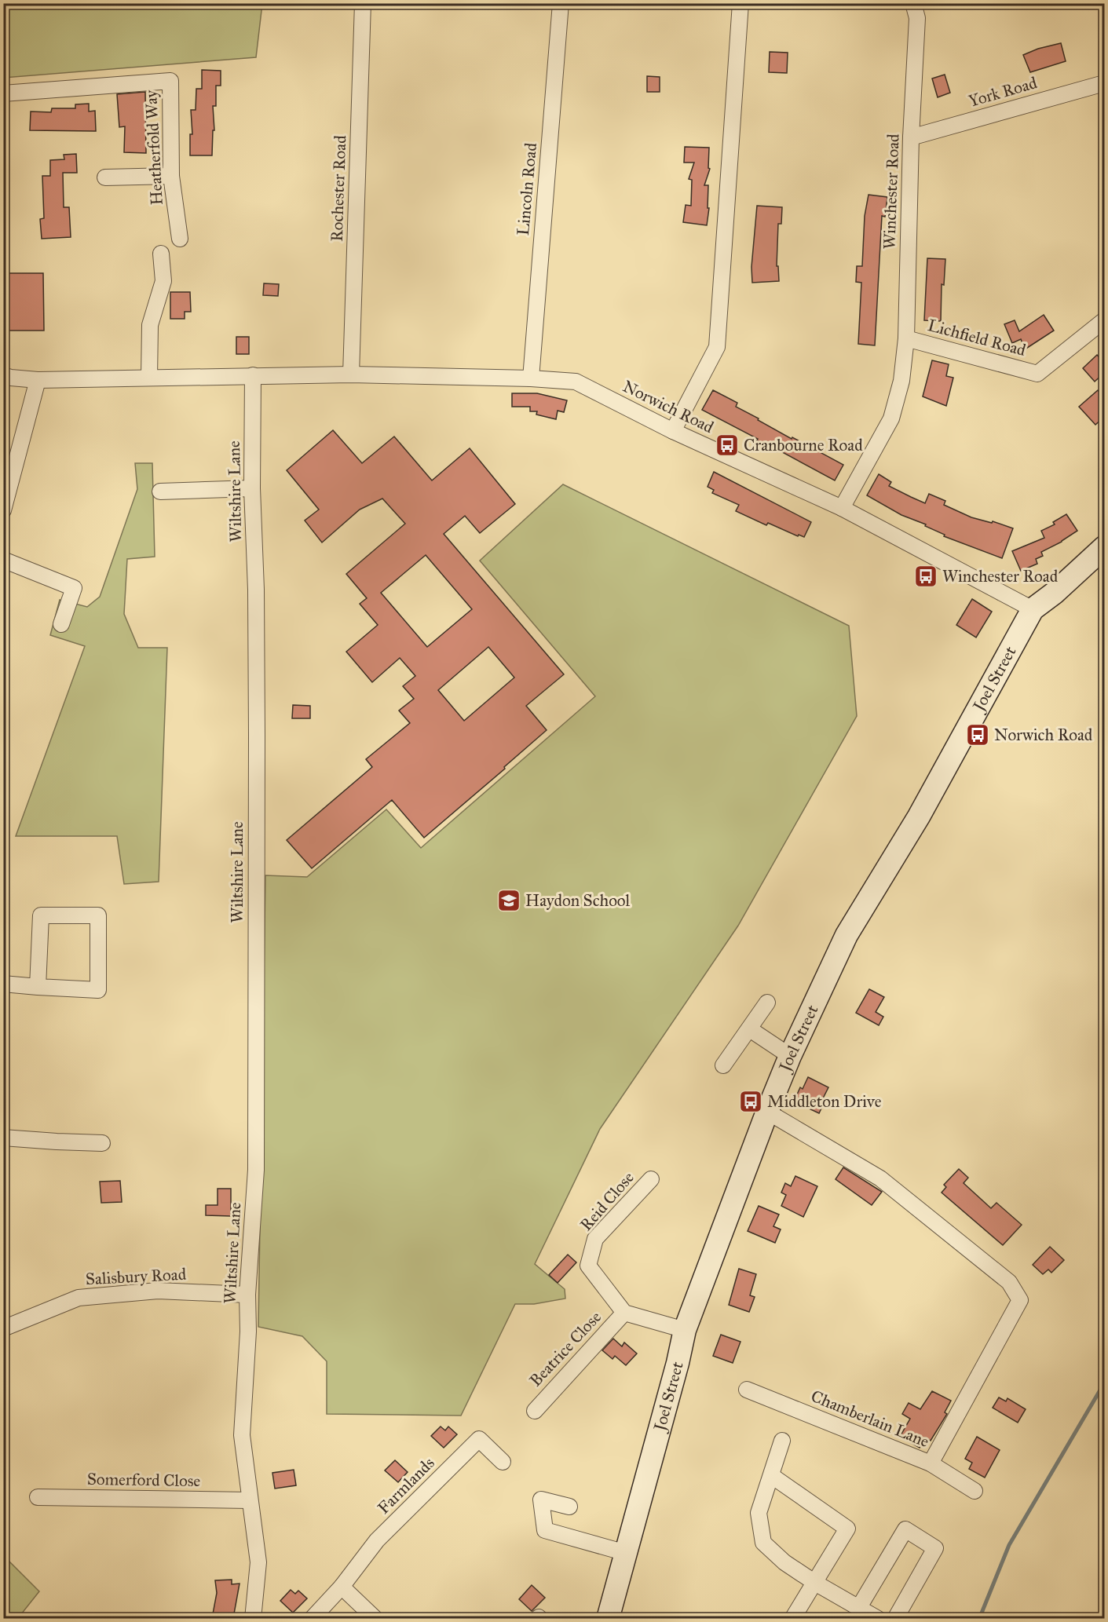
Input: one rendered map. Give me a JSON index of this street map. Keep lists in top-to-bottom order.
{
  "streets": {
    "main road": ["Joel Street"],
    "street": [
      "York Road",
      "Heatherfold Way",
      "Rochester Road",
      "Lincoln Road",
      "Winchester Road",
      "Lichfield Road",
      "Norwich Road",
      "Wiltshire Lane",
      "Reid Close",
      "Salisbury Road",
      "Beatrice Close",
      "Chamberlain Lane",
      "Somerford Close",
      "Farmlands"
    ]
  },
  "crossings": [
    ["York Road", "Winchester Road"],
    ["Rochester Road", "Norwich Road"],
    ["Lincoln Road", "Norwich Road"],
    ["Winchester Road", "Lichfield Road"],
    ["Winchester Road", "Norwich Road"],
    ["Norwich Road", "Wiltshire Lane"],
    ["Norwich Road", "Joel Street"],
    ["Wiltshire Lane", "Salisbury Road"],
    ["Wiltshire Lane", "Somerford Close"],
    ["Reid Close", "Beatrice Close"]
  ],
  "places": {
    "bus stop": [
      "Cranbourne Road",
      "Winchester Road",
      "Norwich Road",
      "Middleton Drive"
    ],
    "school or university": ["Haydon School"]
  }
}
